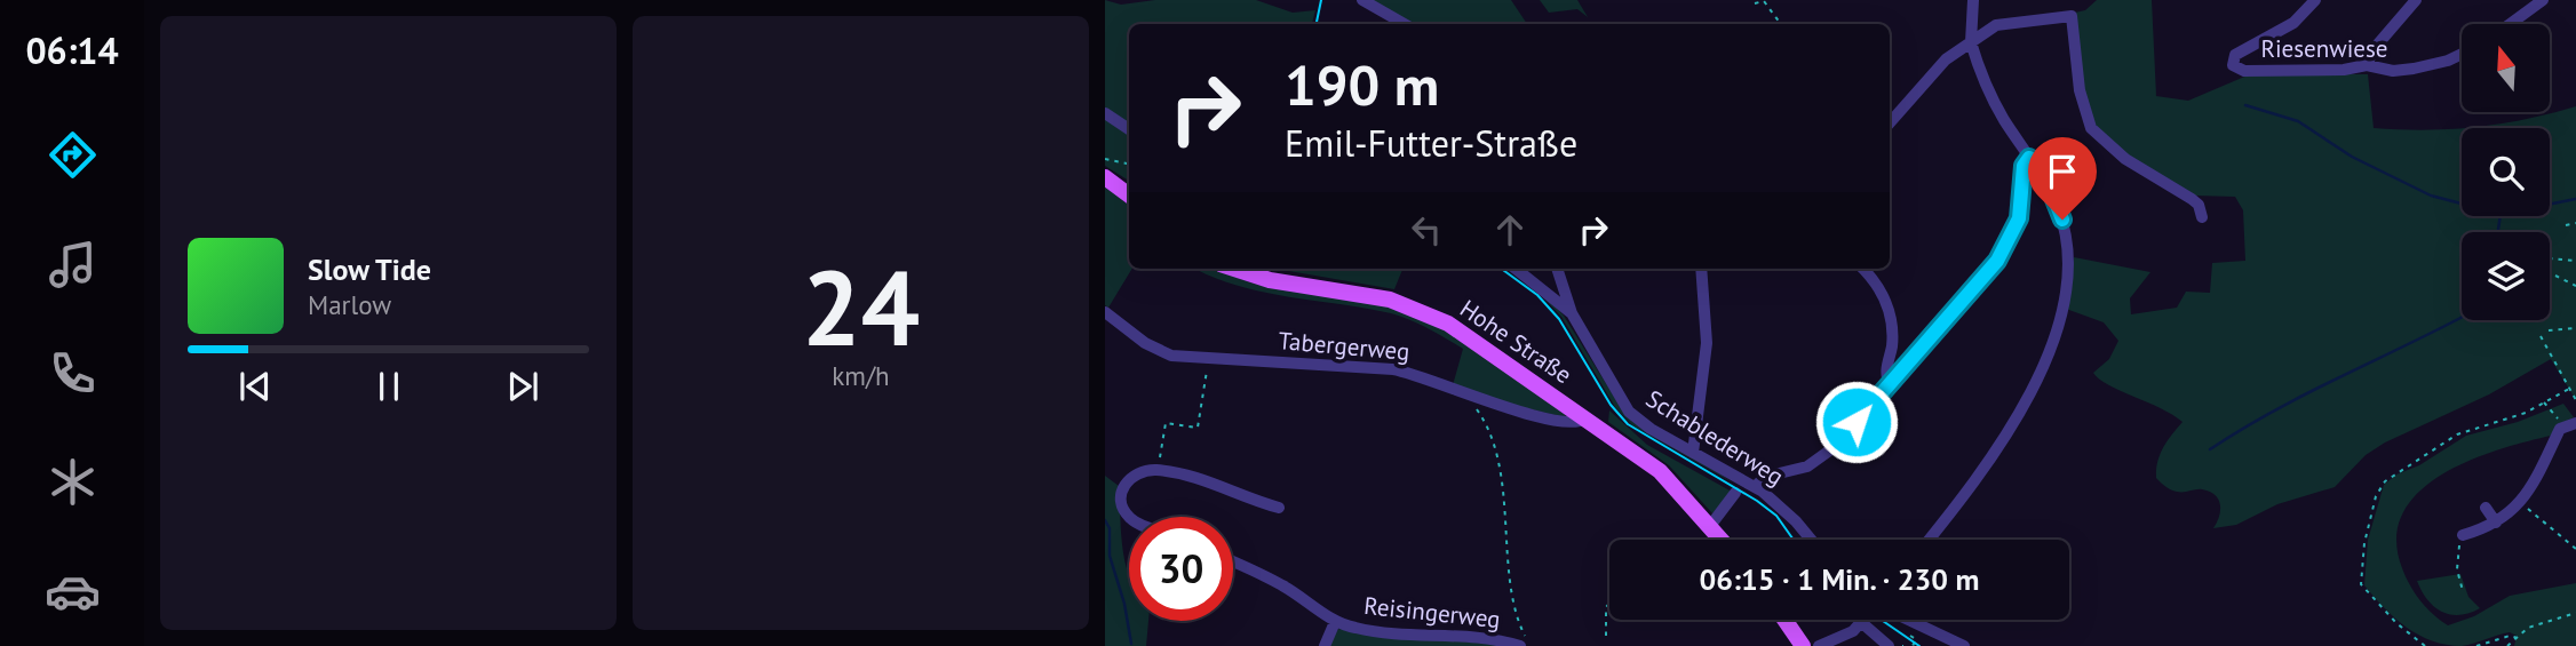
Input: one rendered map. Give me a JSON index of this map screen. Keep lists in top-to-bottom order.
{
  "streets": {
    "main road": ["Hohe Straße"],
    "street": [
      "Riesenwiese",
      "Tabergerweg",
      "Schablederweg",
      "Reisingerweg"
    ]
  },
  "crossings": [
    ["Hohe Straße", "Tabergerweg"]
  ],
  "north": "top",
  "page": {
    "tabs": "06:14",
    "tile": ["24", "km/h"],
    "turn": ["190 m", "Emil-Futter-Straße"],
    "song": ["Slow Tide", "Marlow"],
    "limit": "30",
    "trip": "06:15 · 1 Min. · 230 m"
  }
}
